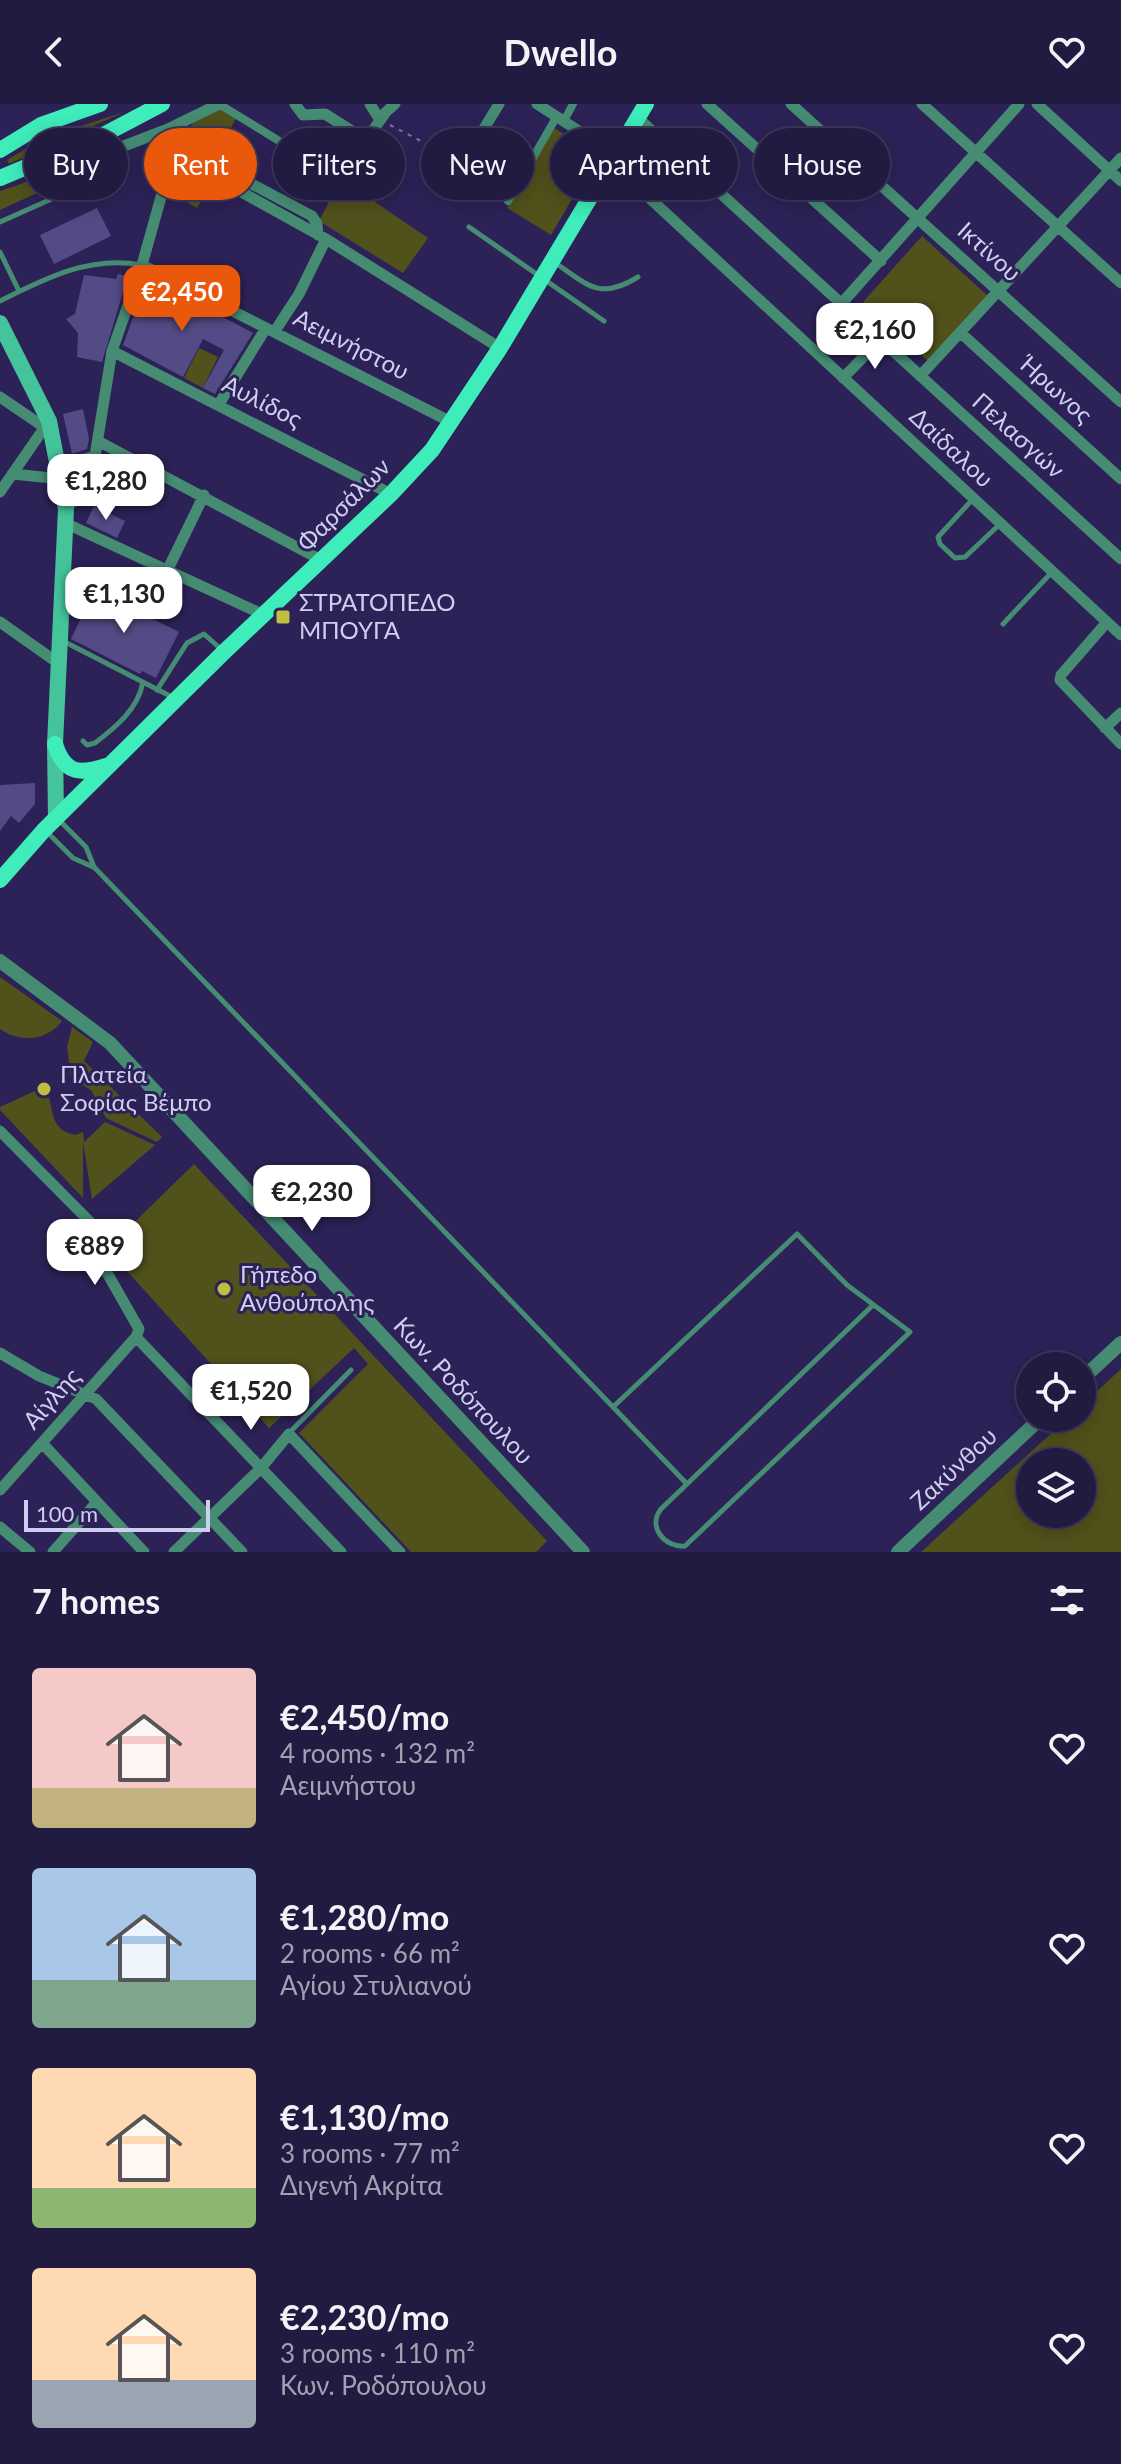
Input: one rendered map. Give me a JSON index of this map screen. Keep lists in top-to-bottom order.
{
  "streets": {
    "main road": ["Φαρσάλων"],
    "street": [
      "Ικτίνου",
      "Αειμνήστου",
      "Ήρωνος",
      "Αυλίδος",
      "Πελασγών",
      "Δαίδαλου",
      "Κων. Ροδόπουλου",
      "Αίγλης",
      "Ζακύνθου"
    ]
  },
  "crossings": [
    ["Αειμνήστου", "Φαρσάλων"],
    ["Αυλίδος", "Φαρσάλων"]
  ],
  "places": {
    "transit": ["ΣΤΡΑΤΟΠΕΔΟ ΜΠΟΥΓΑ"],
    "other": ["Πλατεία Σοφίας Βέμπο", "Γήπεδο Ανθούπολης"]
  },
  "scale_bar": "100 m",
  "page": {
    "header": "Dwello",
    "chip": [
      "Buy",
      "Rent",
      "Filters",
      "New",
      "Apartment",
      "House"
    ],
    "price": [
      "€2,450",
      "€2,160",
      "€1,280",
      "€1,130",
      "€2,230",
      "€889",
      "€1,520"
    ],
    "scale": "100 m",
    "heading": "7 homes",
    "list": [
      {
        "name": "€2,450/mo",
        "note": "4 rooms · 132 m² · Αειμνήστου"
      },
      {
        "name": "€1,280/mo",
        "note": "2 rooms · 66 m² · Αγίου Στυλιανού"
      },
      {
        "name": "€1,130/mo",
        "note": "3 rooms · 77 m² · Διγενή Ακρίτα"
      },
      {
        "name": "€2,230/mo",
        "note": "3 rooms · 110 m² · Κων. Ροδόπουλου"
      }
    ]
  }
}
